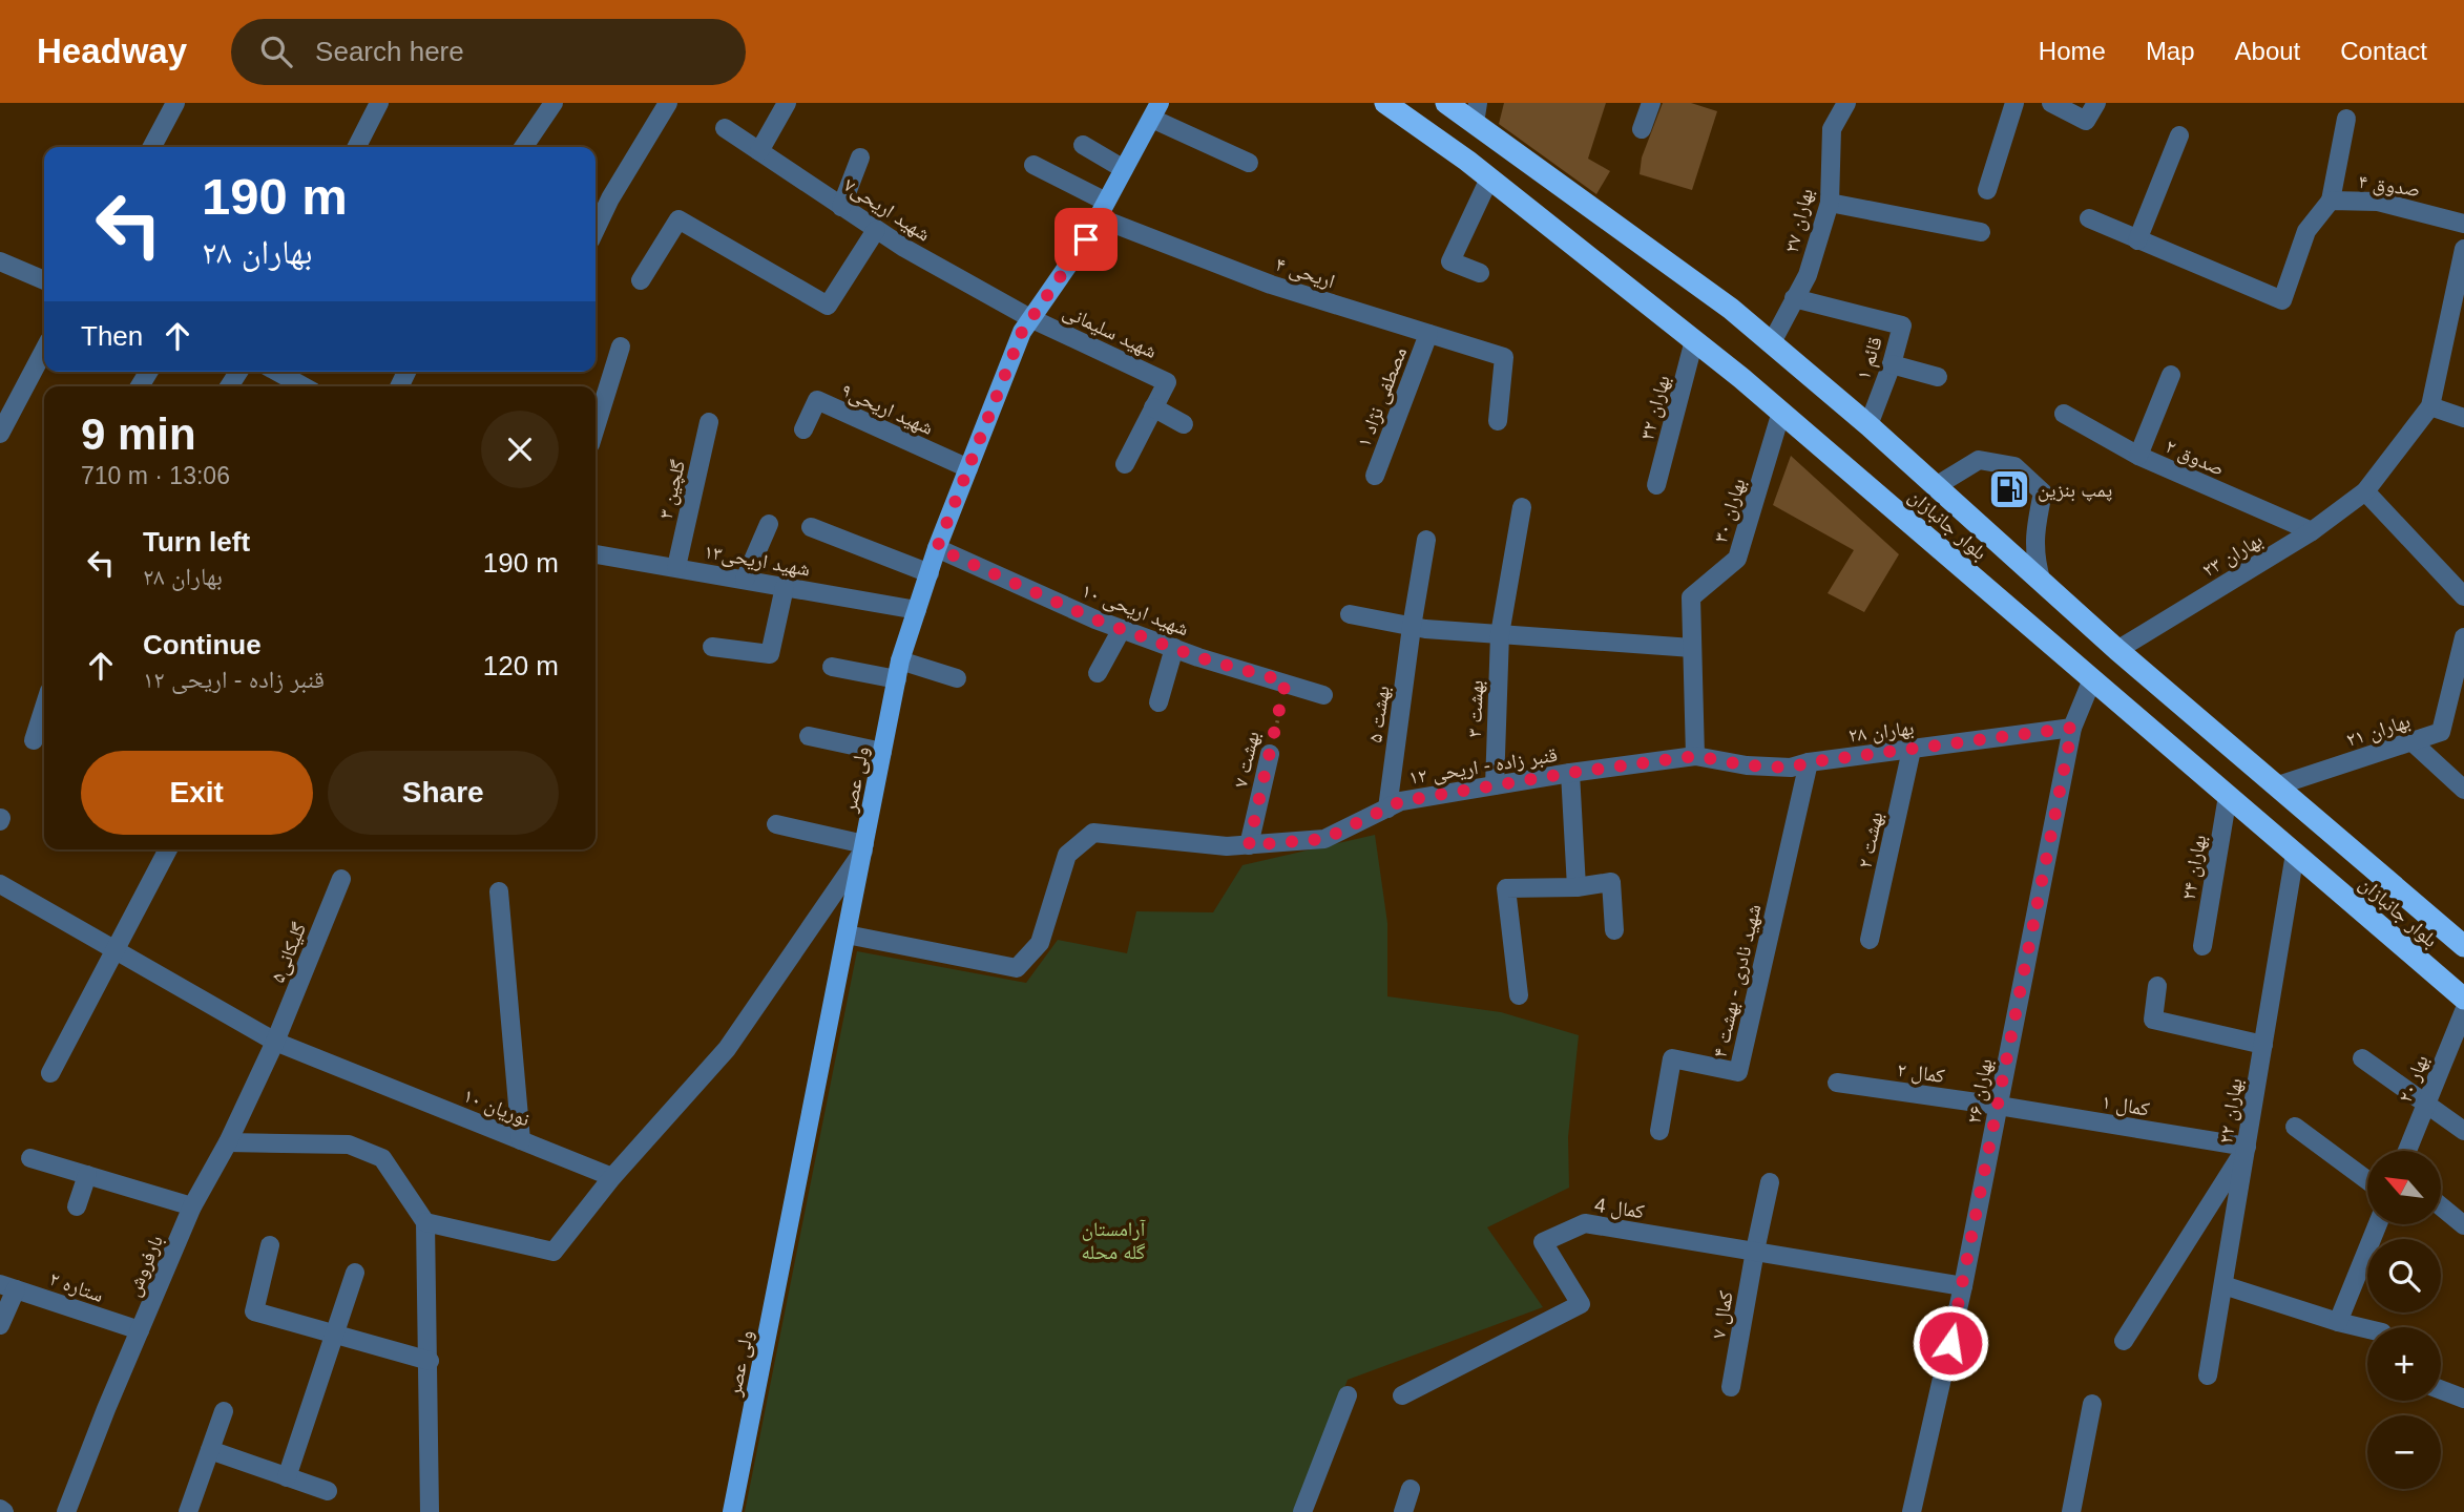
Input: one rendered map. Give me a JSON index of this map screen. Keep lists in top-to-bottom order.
{
  "streets": {
    "highway": ["بلوار جانبازان"],
    "main road": ["ولی عصر"],
    "street": [
      "صدوق ۴",
      "شهید اریحی۷",
      "بهاران ۲۷",
      "اریحی ۴",
      "شهید سلیمانی",
      "قائم ۱",
      "مصطفی نژاد ۱",
      "بهاران ۳۲",
      "شهید اریحی۹",
      "صدوق ۲",
      "گلچین ۳",
      "بهاران ۳۰",
      "بهاران ۲۳",
      "شهید اریحی۱۳",
      "شهید اریحی ۱۰",
      "بهشت ۳",
      "بهشت ۵",
      "بهاران ۲۱",
      "بهاران ۲۸",
      "بهشت ۷",
      "قنبر زاده - اریحی ۱۲",
      "بهشت ۲",
      "بهاران ۲۴",
      "گلیکانی۵",
      "شهید نادری - بهشت ۴",
      "کمال ۲",
      "بهار ۲۰",
      "بهاران ۲۶",
      "کمال ۱",
      "نوریان ۱۰",
      "بهاران ۲۲",
      "کمال 4",
      "بارفروش",
      "ستاره ۲",
      "کمال ۷"
    ]
  },
  "crossings": [
    ["شهید اریحی۷", "شهید سلیمانی"],
    ["شهید اریحی۷", "ولی عصر"],
    ["بهاران ۲۷", "قائم ۱"],
    ["بهاران ۲۷", "بلوار جانبازان"],
    ["اریحی ۴", "مصطفی نژاد ۱"],
    ["اریحی ۴", "ولی عصر"],
    ["شهید سلیمانی", "ولی عصر"],
    ["قائم ۱", "بلوار جانبازان"],
    ["بهاران ۳۲", "بلوار جانبازان"],
    ["شهید اریحی۹", "ولی عصر"],
    ["صدوق ۲", "بهاران ۲۳"],
    ["گلچین ۳", "شهید اریحی۱۳"],
    ["بهاران ۳۰", "بلوار جانبازان"],
    ["بلوار جانبازان", "بهاران ۲۳"],
    ["بلوار جانبازان", "بهاران ۲۱"],
    ["بلوار جانبازان", "بهاران ۲۴"],
    ["بلوار جانبازان", "بهاران ۲۶"],
    ["بلوار جانبازان", "بهاران ۲۲"],
    ["شهید اریحی۱۳", "ولی عصر"],
    ["شهید اریحی ۱۰", "بهشت ۷"],
    ["شهید اریحی ۱۰", "ولی عصر"],
    ["بهشت ۳", "قنبر زاده - اریحی ۱۲"],
    ["بهشت ۵", "قنبر زاده - اریحی ۱۲"],
    ["بهاران ۲۸", "قنبر زاده - اریحی ۱۲"],
    ["بهاران ۲۸", "بهشت ۲"],
    ["بهاران ۲۸", "شهید نادری - بهشت ۴"],
    ["بهاران ۲۸", "بهاران ۲۶"],
    ["بهشت ۷", "قنبر زاده - اریحی ۱۲"],
    ["قنبر زاده - اریحی ۱۲", "ولی عصر"],
    ["گلیکانی۵", "نوریان ۱۰"],
    ["گلیکانی۵", "بارفروش"],
    ["کمال ۲", "بهاران ۲۶"],
    ["کمال ۲", "کمال ۱"],
    ["بهاران ۲۶", "کمال ۱"],
    ["بهاران ۲۶", "کمال 4"],
    ["کمال ۱", "بهاران ۲۲"],
    ["نوریان ۱۰", "بارفروش"],
    ["کمال 4", "کمال ۷"],
    ["بارفروش", "ستاره ۲"]
  ],
  "parks": ["آرامستان گله محله"],
  "places": {
    "fuel station": ["پمپ بنزین"]
  },
  "north": "top left",
  "page": {
    "header": "Headway",
    "search": "Search here",
    "nav": [
      "Home",
      "Map",
      "About",
      "Contact"
    ],
    "turn": ["190 m", "بهاران ۲۸"],
    "then": "Then",
    "heading": ["9 min", "710 m · 13:06"],
    "list": [
      {
        "name": "Turn left",
        "note": "بهاران ۲۸",
        "value": "190 m"
      },
      {
        "name": "Continue",
        "note": "قنبر زاده - اریحی ۱۲",
        "value": "120 m"
      }
    ],
    "buttons": ["Exit", "Share"],
    "map_buttons": ["+", "−"]
  }
}
